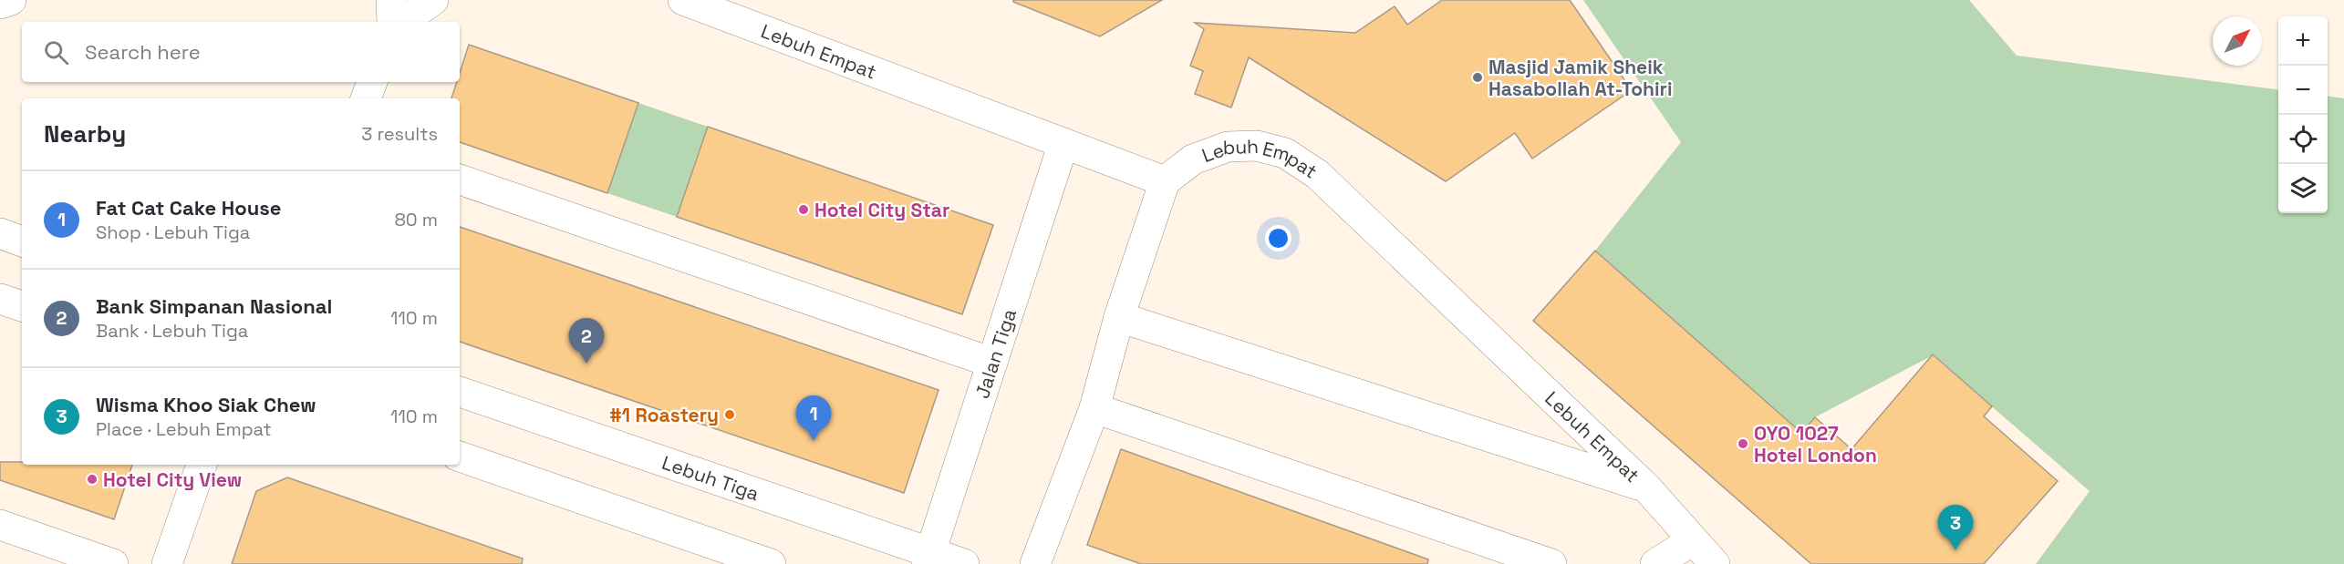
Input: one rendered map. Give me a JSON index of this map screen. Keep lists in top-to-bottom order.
{
  "streets": {
    "street": ["Lebuh Empat", "Jalan Tiga", "Lebuh Tiga"]
  },
  "crossings": [
    ["Lebuh Empat", "Jalan Tiga"],
    ["Jalan Tiga", "Lebuh Tiga"]
  ],
  "places": [
    "Masjid Jamik Sheik Hasabollah At-Tohiri",
    "Hotel City Star",
    "#1 Roastery",
    "OYO 1027 Hotel London",
    "Hotel City View"
  ],
  "north": "top right",
  "page": {
    "map_buttons": ["+", "−"],
    "search": "Search here",
    "heading": ["Nearby", "3 results"],
    "list": [
      {
        "mark": "1",
        "name": "Fat Cat Cake House",
        "note": "Shop · Lebuh Tiga",
        "value": "80 m"
      },
      {
        "mark": "2",
        "name": "Bank Simpanan Nasional",
        "note": "Bank · Lebuh Tiga",
        "value": "110 m"
      },
      {
        "mark": "3",
        "name": "Wisma Khoo Siak Chew",
        "note": "Place · Lebuh Empat",
        "value": "110 m"
      }
    ],
    "pins": ["2", "1", "3"]
  }
}
